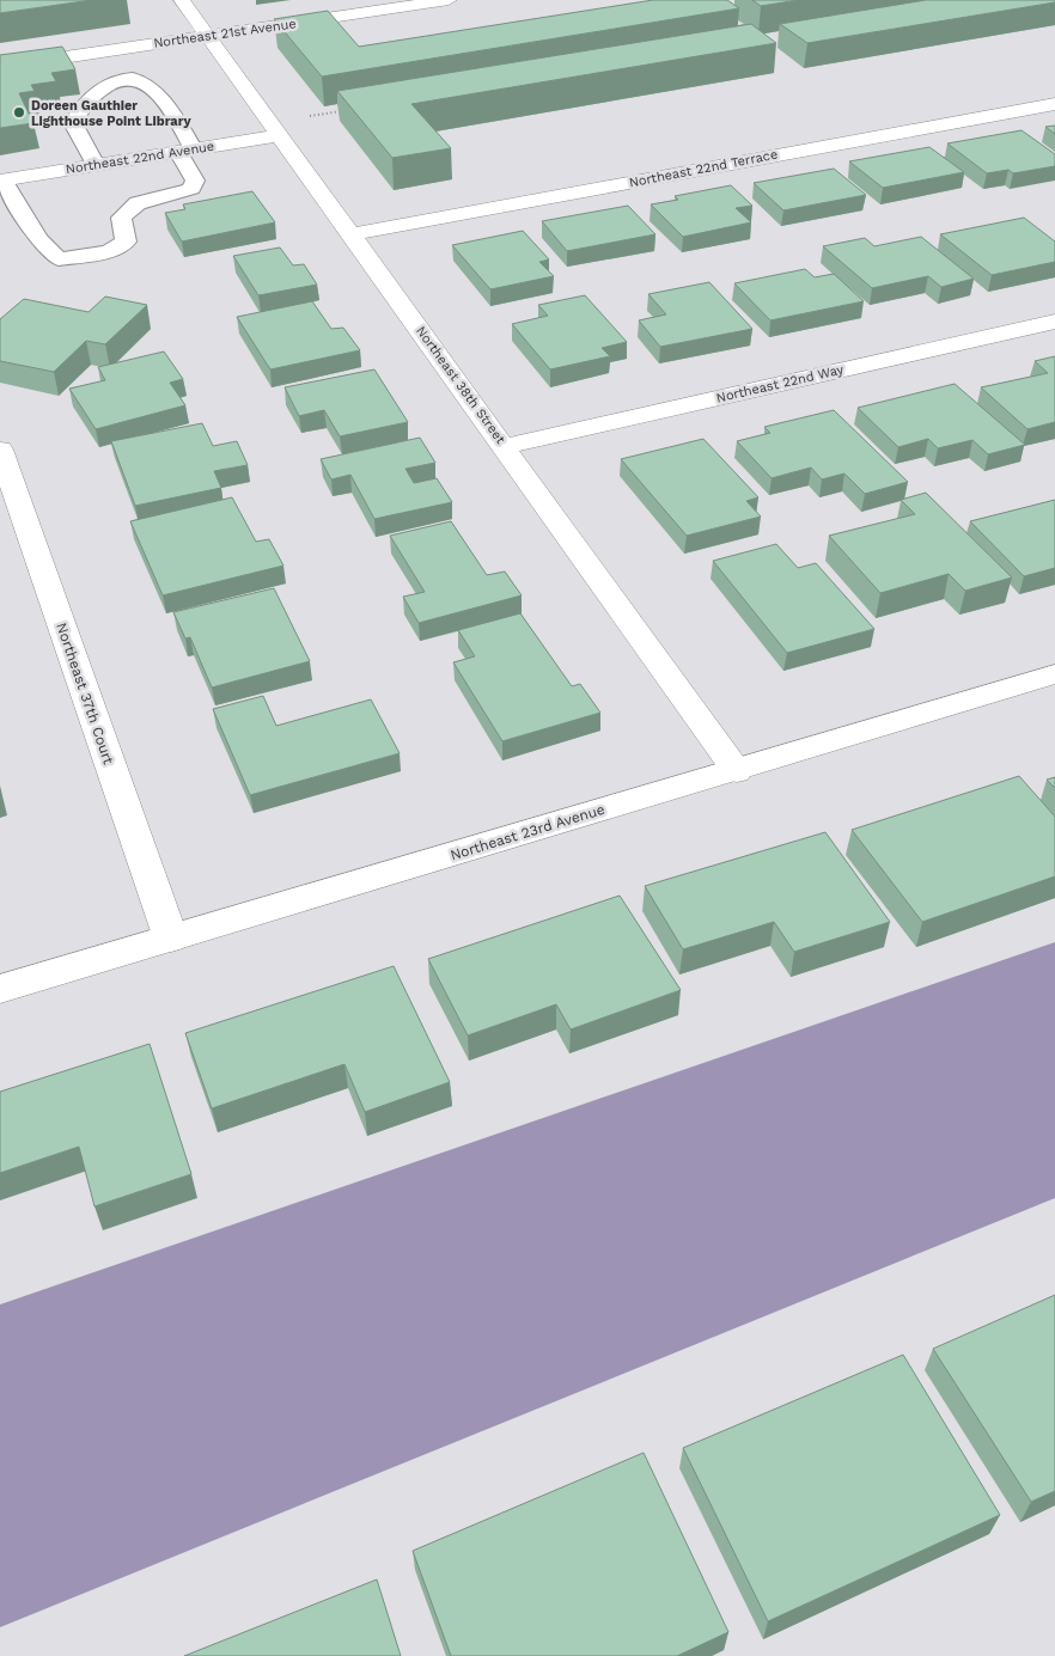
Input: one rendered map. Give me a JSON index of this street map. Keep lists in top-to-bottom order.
{
  "streets": {
    "street": [
      "Northeast 21st Avenue",
      "Northeast 22nd Avenue",
      "Northeast 22nd Terrace",
      "Northeast 22nd Way",
      "Northeast 38th Street",
      "Northeast 37th Court",
      "Northeast 23rd Avenue"
    ]
  },
  "crossings": [
    ["Northeast 21st Avenue", "Northeast 38th Street"],
    ["Northeast 22nd Avenue", "Northeast 38th Street"],
    ["Northeast 22nd Terrace", "Northeast 38th Street"],
    ["Northeast 22nd Way", "Northeast 38th Street"],
    ["Northeast 38th Street", "Northeast 23rd Avenue"],
    ["Northeast 37th Court", "Northeast 23rd Avenue"]
  ],
  "places": ["Doreen Gauthier Lighthouse Point Library"]
}
